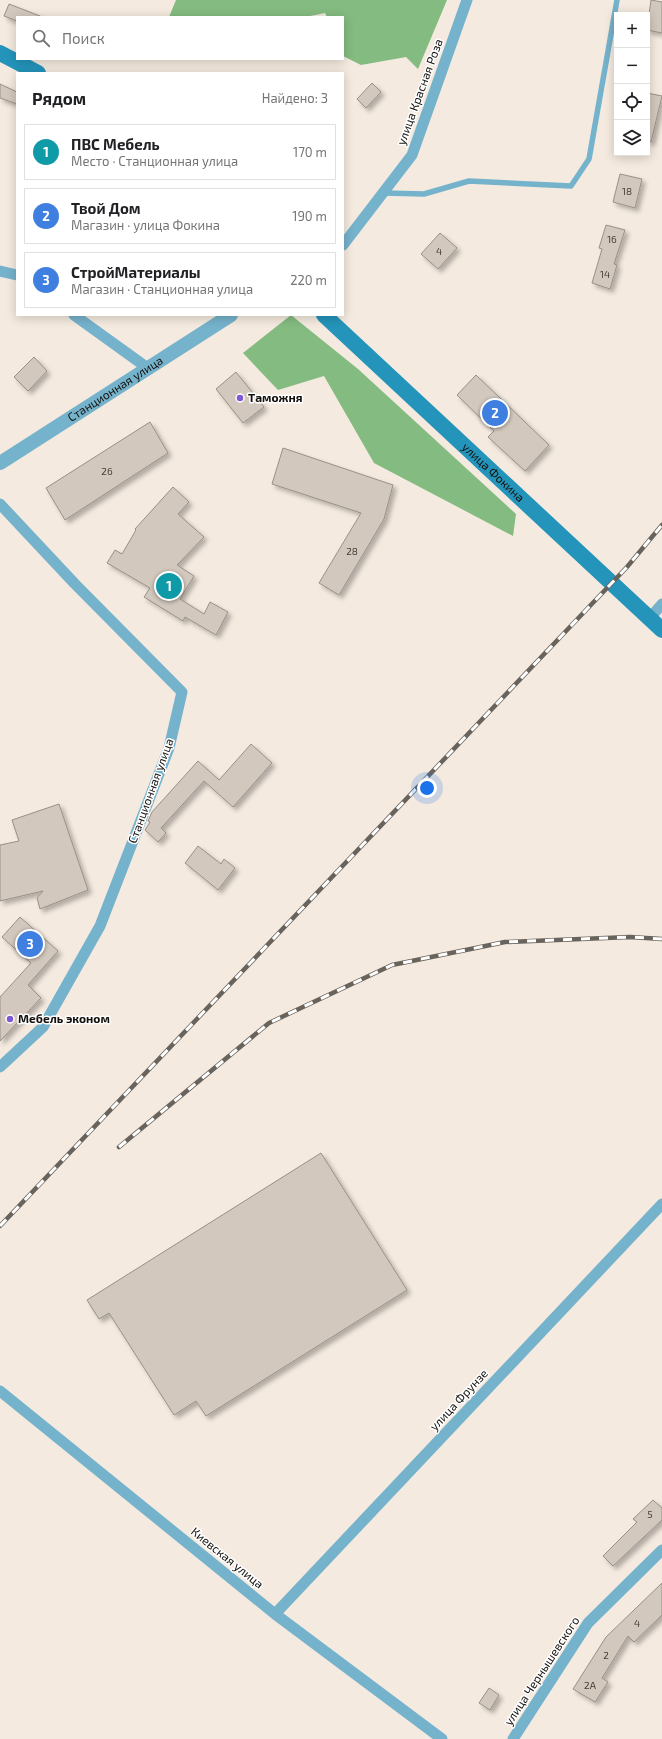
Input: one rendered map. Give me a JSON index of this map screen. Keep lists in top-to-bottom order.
{
  "streets": {
    "main road": ["улица Фокина"],
    "street": [
      "улица Красная Роза",
      "Станционная улица",
      "улица Фрунзе",
      "Киевская улица",
      "улица Чернышевского"
    ]
  },
  "crossings": [
    ["улица Фрунзе", "Киевская улица"]
  ],
  "places": ["Таможня", "Мебель эконом"],
  "house_numbers": [
    "18",
    "16",
    "4",
    "14",
    "26",
    "28",
    "5",
    "4",
    "2",
    "2А"
  ],
  "page": {
    "map_buttons": ["+", "−"],
    "search": "Поиск",
    "heading": ["Рядом", "Найдено: 3"],
    "list": [
      {
        "mark": "1",
        "name": "ПВС Мебель",
        "note": "Место · Станционная улица",
        "value": "170 m"
      },
      {
        "mark": "2",
        "name": "Твой Дом",
        "note": "Магазин · улица Фокина",
        "value": "190 m"
      },
      {
        "mark": "3",
        "name": "СтройМатериалы",
        "note": "Магазин · Станционная улица",
        "value": "220 m"
      }
    ],
    "pins": ["2", "1", "3"]
  }
}
